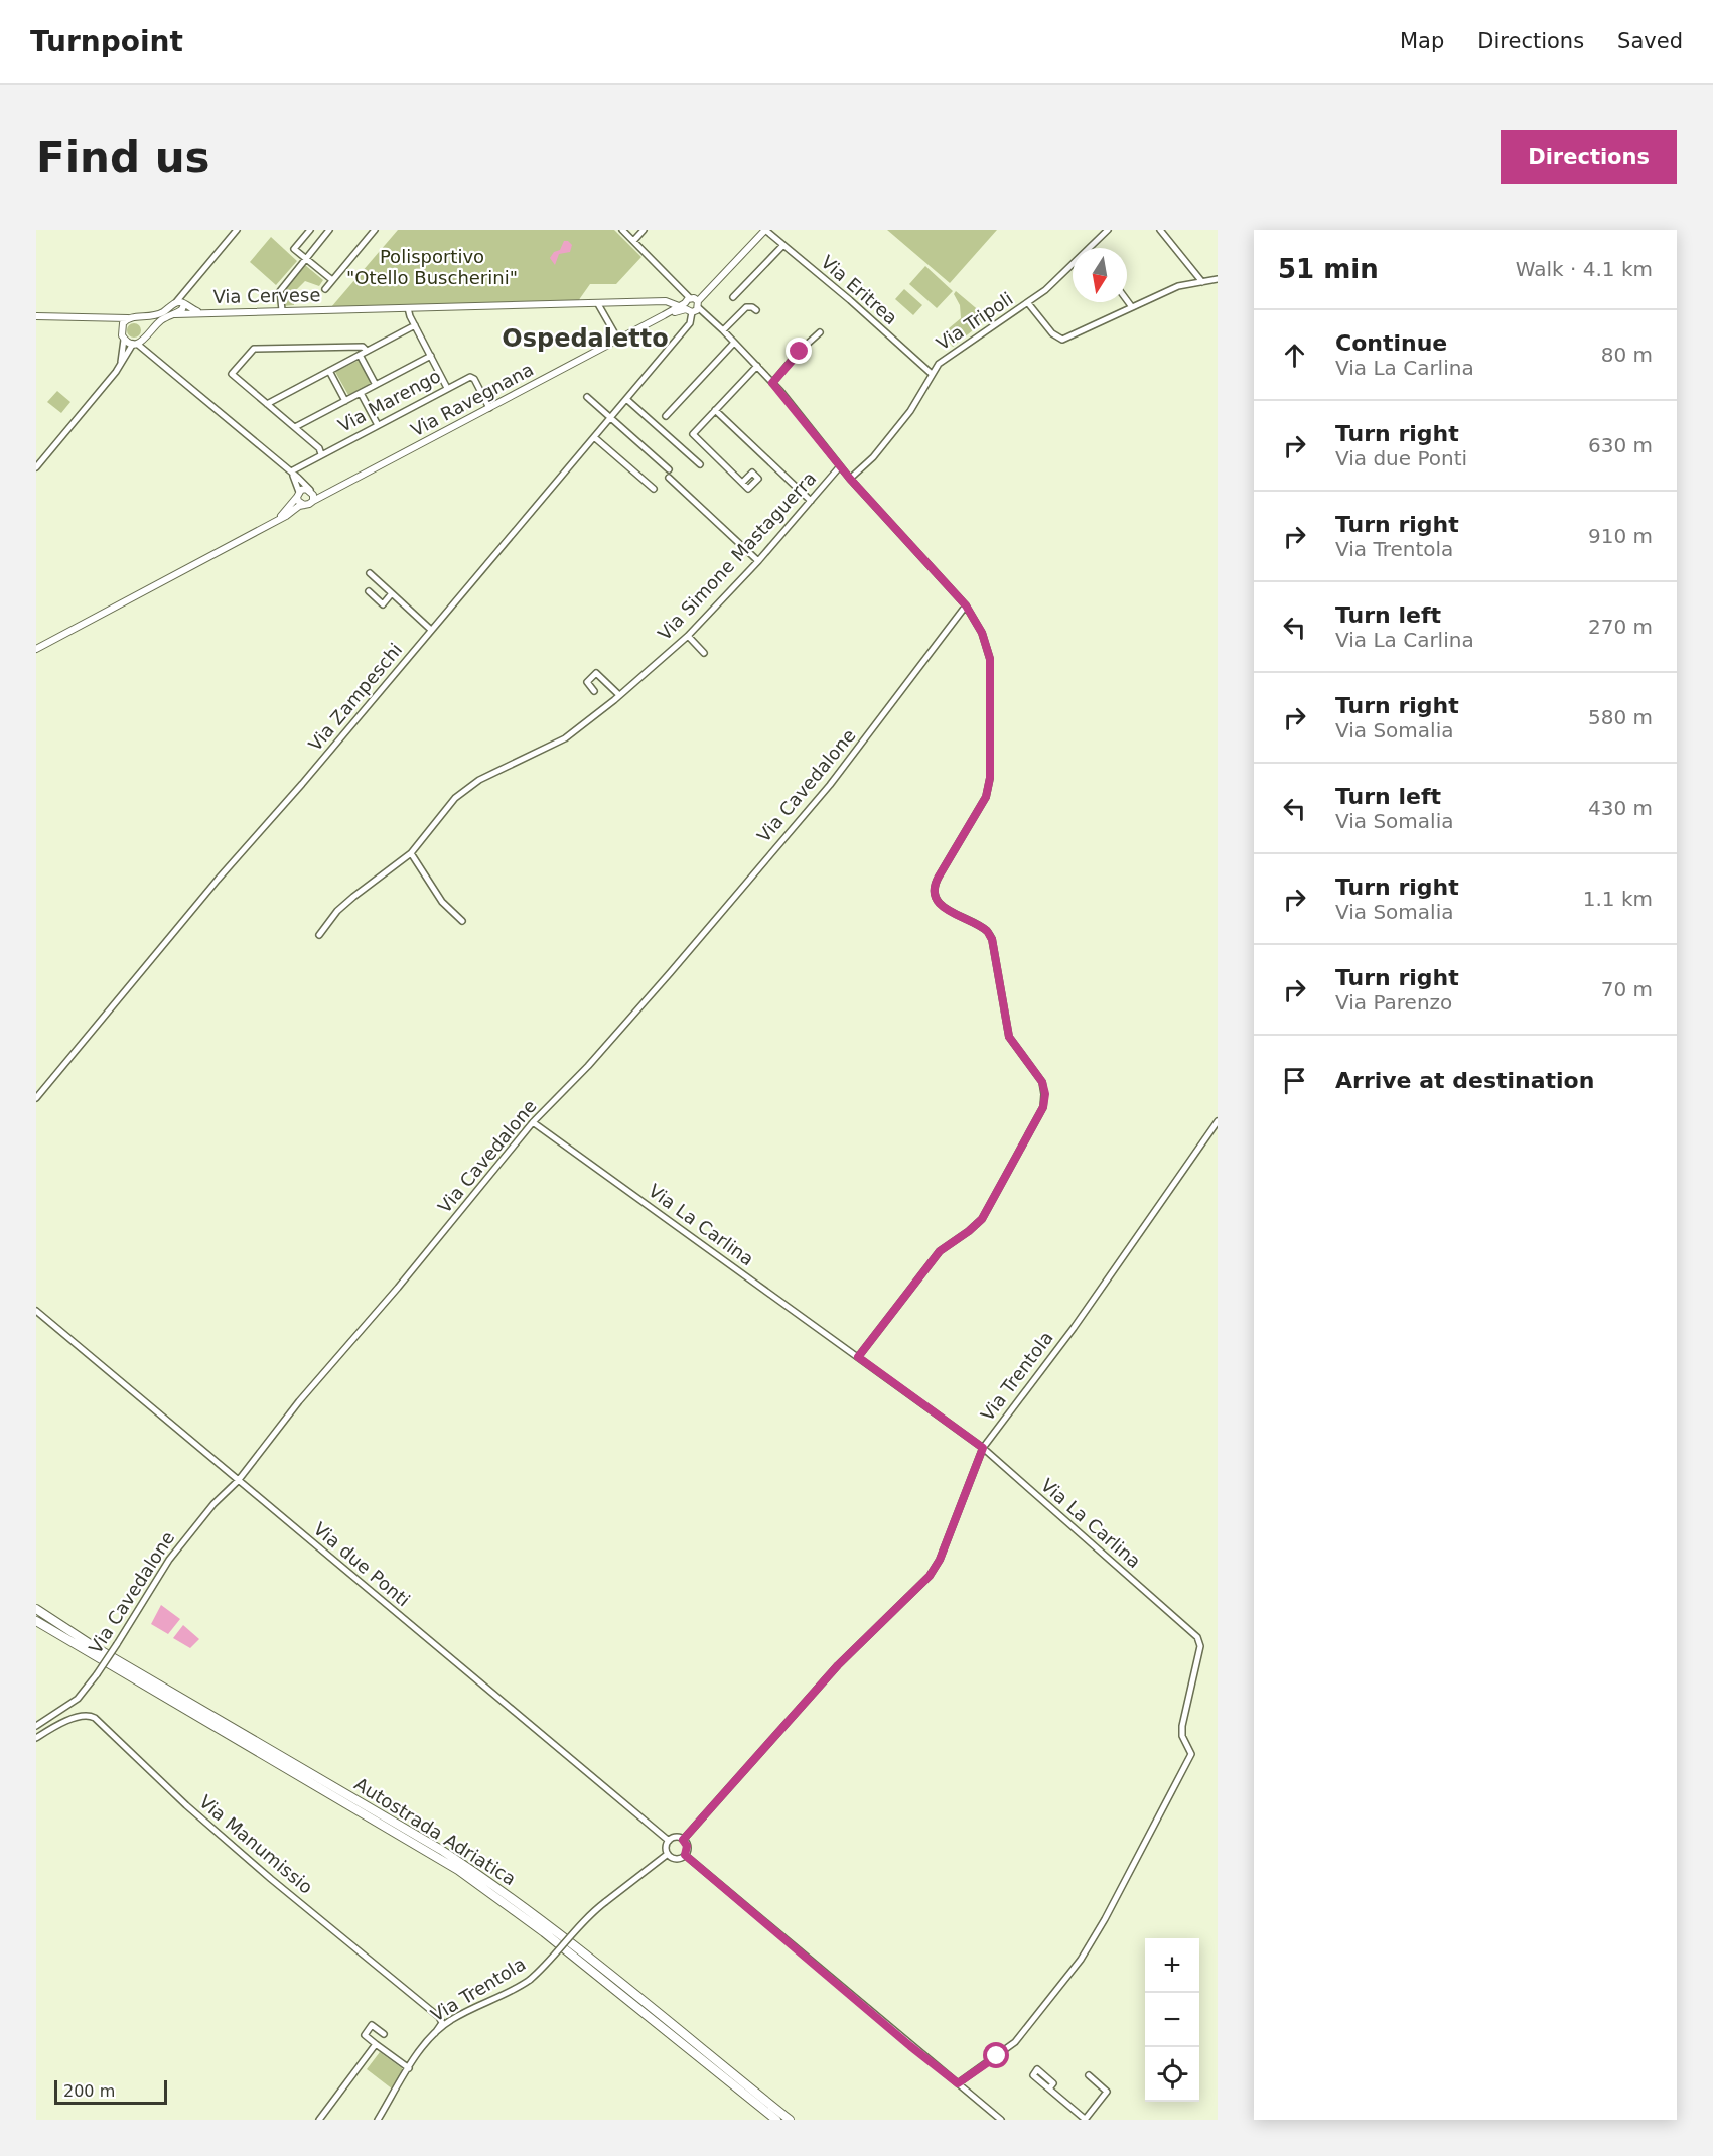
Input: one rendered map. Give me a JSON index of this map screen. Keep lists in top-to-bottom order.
{
  "streets": {
    "highway": ["Autostrada Adriatica"],
    "main road": ["Via Cervese", "Via Ravegnana"],
    "street": [
      "Via Eritrea",
      "Via Tripoli",
      "Via Marengo",
      "Via Simone Mastaguerra",
      "Via Zampeschi",
      "Via Cavedalone",
      "Via La Carlina",
      "Via Trentola",
      "Via due Ponti",
      "Via Manumissio"
    ]
  },
  "crossings": [
    ["Via Eritrea", "Via Tripoli"],
    ["Via Eritrea", "Via Ravegnana"],
    ["Via Cervese", "Via Ravegnana"],
    ["Via Cervese", "Via Zampeschi"],
    ["Via Ravegnana", "Via Marengo"],
    ["Via Ravegnana", "Via Zampeschi"],
    ["Via Cavedalone", "Via La Carlina"],
    ["Via Cavedalone", "Via due Ponti"],
    ["Via La Carlina", "Via Trentola"],
    ["Via Trentola", "Via due Ponti"],
    ["Via Trentola", "Via Manumissio"]
  ],
  "districts": ["Ospedaletto"],
  "parks": ["Polisportivo \"Otello Buscherini\""],
  "scale_bar": "200 m",
  "north": "bottom",
  "page": {
    "header": "Turnpoint",
    "nav": ["Map", "Directions", "Saved"],
    "buttons": "Directions",
    "title": "Find us",
    "heading": ["51 min", "Walk · 4.1 km"],
    "list": [
      ["Continue", "Via La Carlina", "80 m"],
      ["Turn right", "Via due Ponti", "630 m"],
      ["Turn right", "Via Trentola", "910 m"],
      ["Turn left", "Via La Carlina", "270 m"],
      ["Turn right", "Via Somalia", "580 m"],
      ["Turn left", "Via Somalia", "430 m"],
      ["Turn right", "Via Somalia", "1.1 km"],
      ["Turn right", "Via Parenzo", "70 m"],
      "Arrive at destination"
    ],
    "map_buttons": ["+", "−"],
    "scale": "200 m"
  }
}
